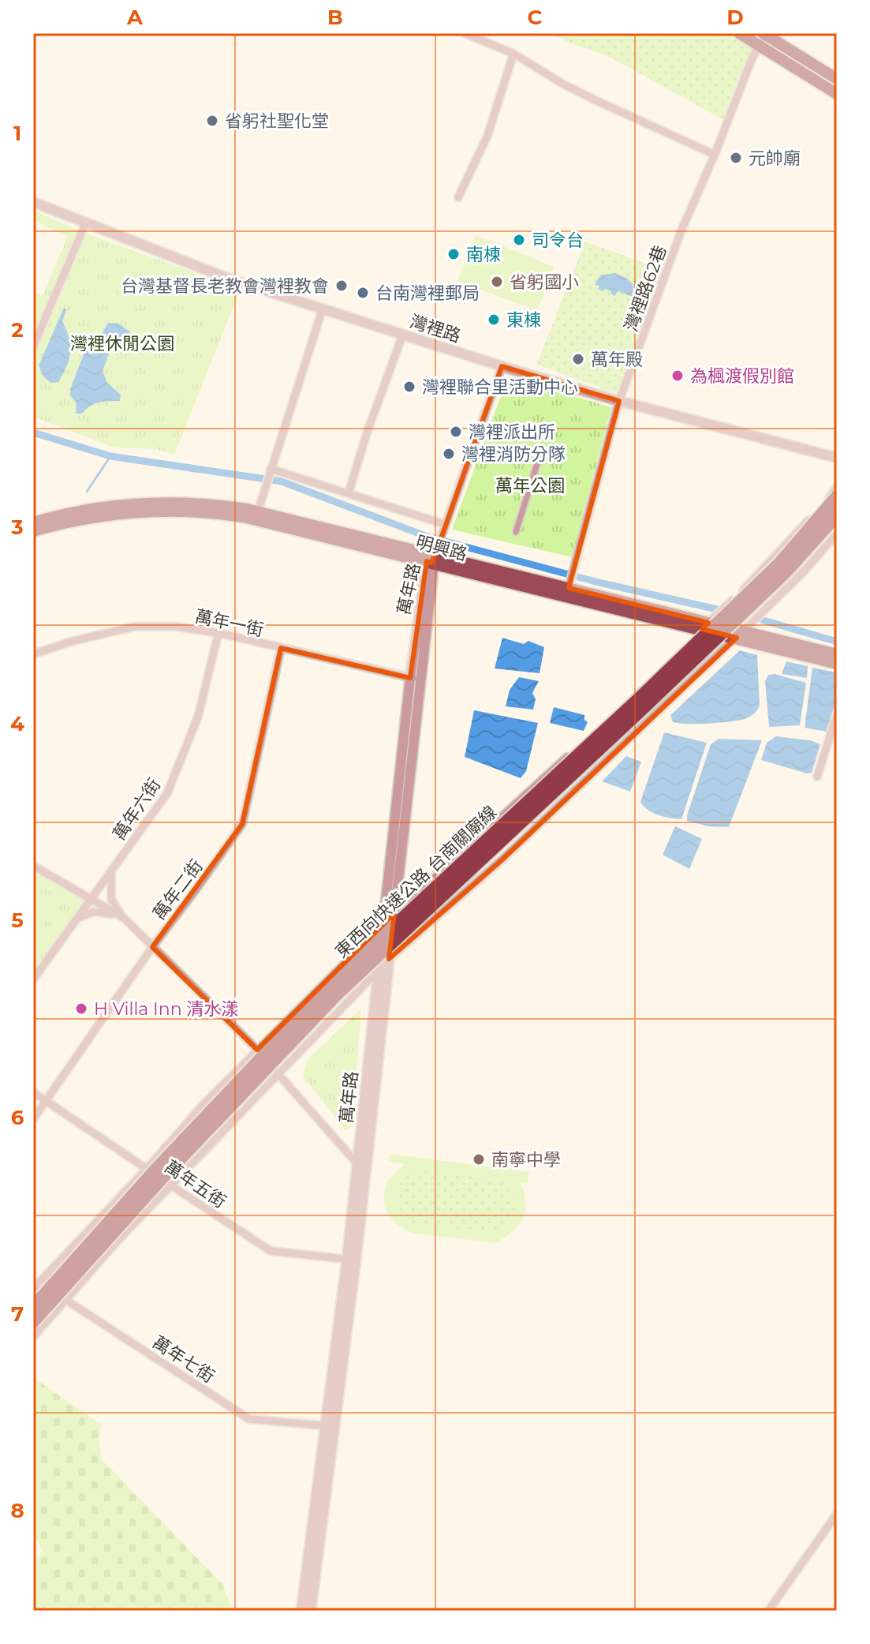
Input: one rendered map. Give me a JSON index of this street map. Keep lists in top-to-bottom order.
{
  "streets": {
    "highway": ["東西向快速公路 台南關廟線"],
    "main road": ["明興路"],
    "street": [
      "灣裡路62巷",
      "灣裡路",
      "萬年路",
      "萬年一街",
      "萬年六街",
      "萬年二街",
      "萬年五街",
      "萬年七街"
    ]
  },
  "crossings": [
    ["灣裡路62巷", "灣裡路"],
    ["灣裡路62巷", "明興路"],
    ["明興路", "萬年路"],
    ["萬年路", "萬年一街"],
    ["萬年路", "萬年五街"],
    ["萬年路", "萬年七街"],
    ["萬年一街", "萬年六街"],
    ["萬年一街", "萬年二街"],
    ["萬年二街", "萬年五街"]
  ],
  "parks": ["灣裡休閒公園", "萬年公園"],
  "places": [
    "省躬社聖化堂",
    "元帥廟",
    "司令台",
    "南棟",
    "省躬國小",
    "台灣基督長老教會灣裡教會",
    "台南灣裡郵局",
    "東棟",
    "萬年殿",
    "為楓渡假別館",
    "灣裡聯合里活動中心",
    "灣裡派出所",
    "灣裡消防分隊",
    "H Villa Inn 清水漾",
    "南寧中學"
  ],
  "grid": {
    "columns": [
      "A",
      "B",
      "C",
      "D"
    ],
    "rows": [
      "1",
      "2",
      "3",
      "4",
      "5",
      "6",
      "7",
      "8"
    ]
  }
}
